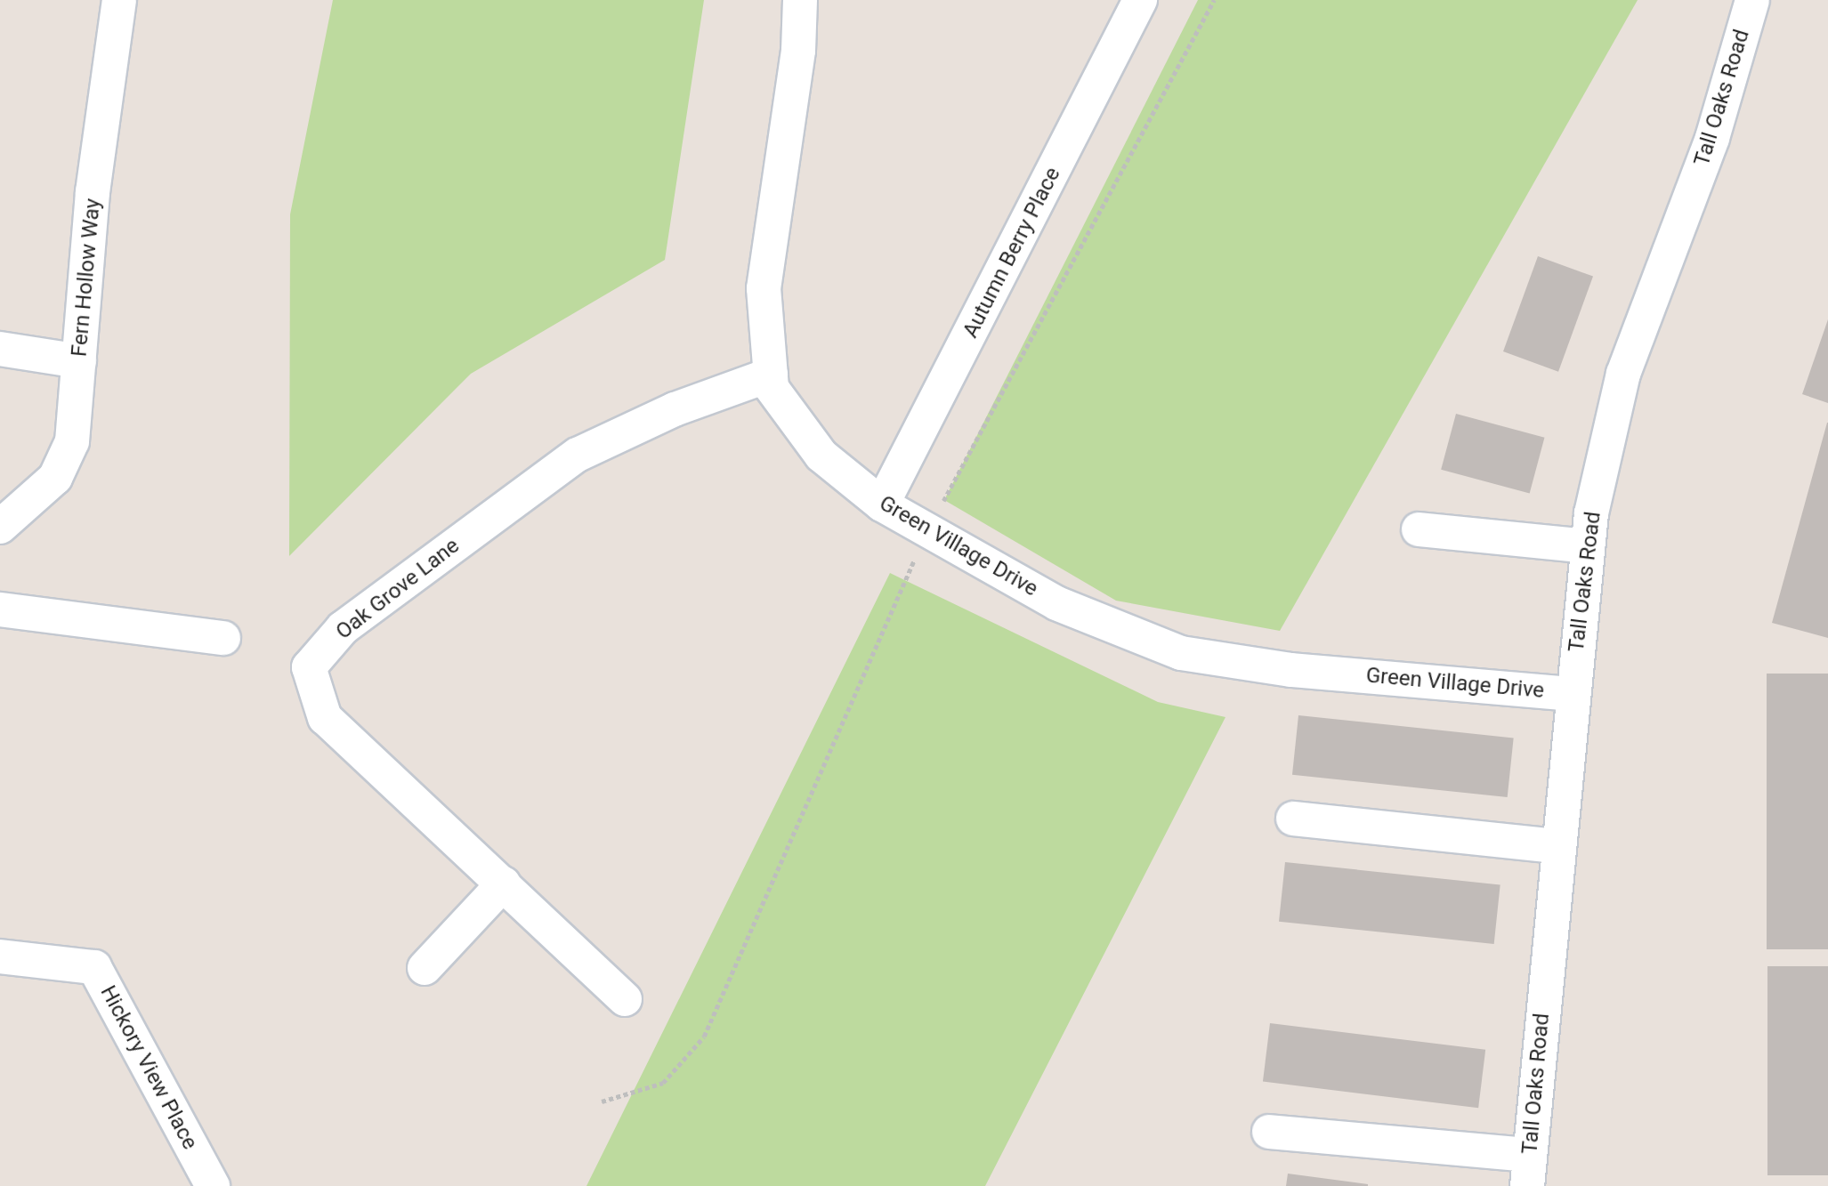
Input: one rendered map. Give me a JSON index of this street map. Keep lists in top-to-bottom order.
{
  "streets": {
    "street": [
      "Tall Oaks Road",
      "Autumn Berry Place",
      "Fern Hollow Way",
      "Green Village Drive",
      "Oak Grove Lane",
      "Hickory View Place"
    ]
  },
  "crossings": [
    ["Tall Oaks Road", "Green Village Drive"],
    ["Autumn Berry Place", "Green Village Drive"],
    ["Green Village Drive", "Oak Grove Lane"]
  ]
}
